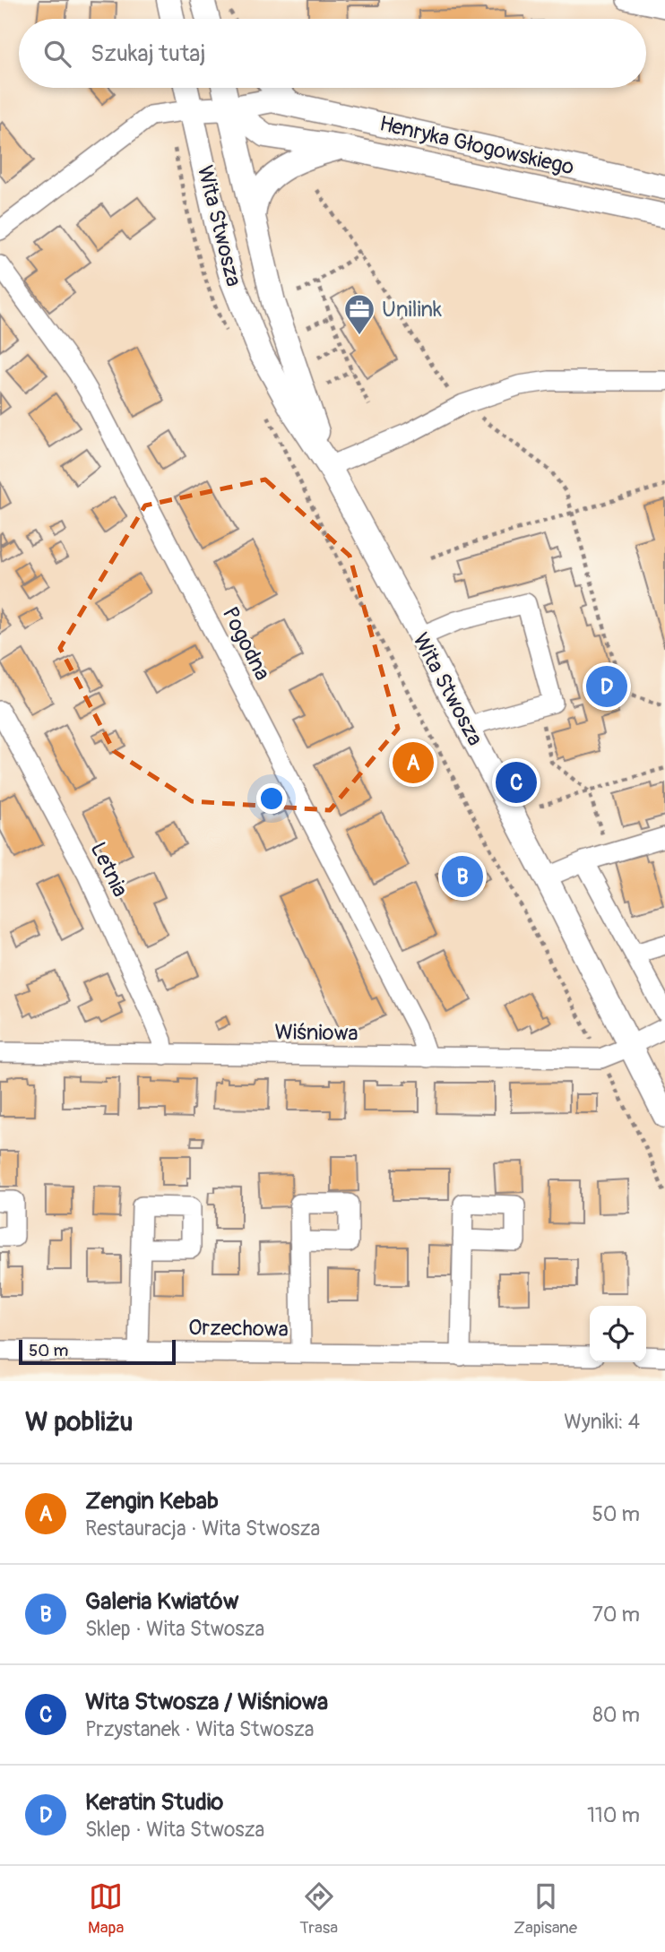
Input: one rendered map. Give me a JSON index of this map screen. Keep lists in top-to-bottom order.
{
  "streets": {
    "street": [
      "Henryka Głogowskiego",
      "Wita Stwosza",
      "Pogodna",
      "Letnia",
      "Wiśniowa",
      "Orzechowa"
    ]
  },
  "crossings": [
    ["Henryka Głogowskiego", "Wita Stwosza"],
    ["Wita Stwosza", "Wiśniowa"],
    ["Pogodna", "Wiśniowa"],
    ["Letnia", "Wiśniowa"]
  ],
  "places": {
    "office": ["Unilink"]
  },
  "scale_bar": "50 m",
  "page": {
    "search": "Szukaj tutaj",
    "pins": [
      "D",
      "A",
      "C",
      "B"
    ],
    "scale": "50 m",
    "heading": ["W pobliżu", "Wyniki: 4"],
    "list": [
      {
        "mark": "A",
        "name": "Zengin Kebab",
        "note": "Restauracja · Wita Stwosza",
        "value": "50 m"
      },
      {
        "mark": "B",
        "name": "Galeria Kwiatów",
        "note": "Sklep · Wita Stwosza",
        "value": "70 m"
      },
      {
        "mark": "C",
        "name": "Wita Stwosza / Wiśniowa",
        "note": "Przystanek · Wita Stwosza",
        "value": "80 m"
      },
      {
        "mark": "D",
        "name": "Keratin Studio",
        "note": "Sklep · Wita Stwosza",
        "value": "110 m"
      }
    ],
    "nav": ["Mapa", "Trasa", "Zapisane"]
  }
}
